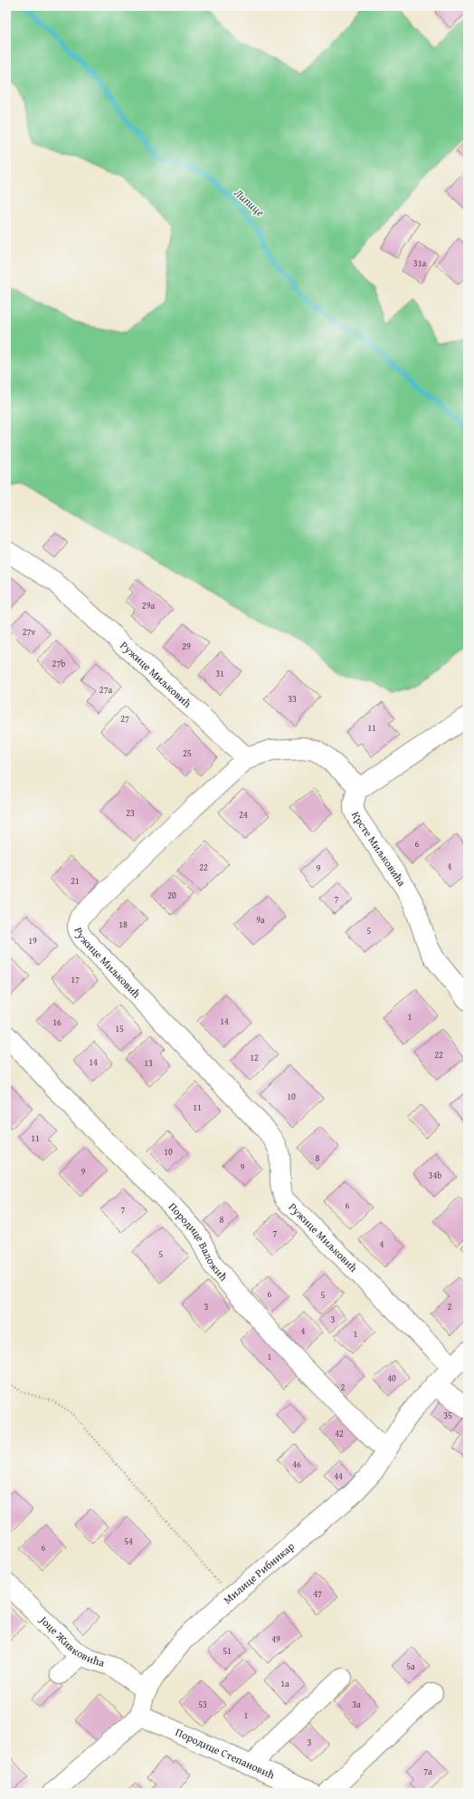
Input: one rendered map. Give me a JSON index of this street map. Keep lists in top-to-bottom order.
{
  "streets": {
    "street": [
      "Ружице Миљковић",
      "Крсте Миљковића",
      "Породице Валожић",
      "Милице Рибникар",
      "Јоце Живковића",
      "Породице Степановић"
    ]
  },
  "crossings": [
    ["Ружице Миљковић", "Милице Рибникар"],
    ["Породице Валожић", "Милице Рибникар"],
    ["Милице Рибникар", "Јоце Живковића"],
    ["Милице Рибникар", "Породице Степановић"]
  ],
  "water": ["Липице"],
  "house_numbers": [
    "31a",
    "29a",
    "27v",
    "29",
    "27b",
    "31",
    "27a",
    "33",
    "27",
    "11",
    "25",
    "23",
    "24",
    "6",
    "4",
    "22",
    "9",
    "21",
    "20",
    "7",
    "9a",
    "18",
    "5",
    "19",
    "17",
    "1",
    "14",
    "16",
    "15",
    "22",
    "12",
    "14",
    "13",
    "10",
    "11",
    "11",
    "10",
    "8",
    "9",
    "9",
    "34b",
    "6",
    "7",
    "8",
    "7",
    "4",
    "5",
    "6",
    "5",
    "3",
    "2",
    "3",
    "4",
    "1",
    "1",
    "40",
    "2",
    "35",
    "42",
    "46",
    "44",
    "54",
    "6",
    "47",
    "49",
    "51",
    "5a",
    "1a",
    "53",
    "3a",
    "1",
    "3",
    "7a"
  ]
}
